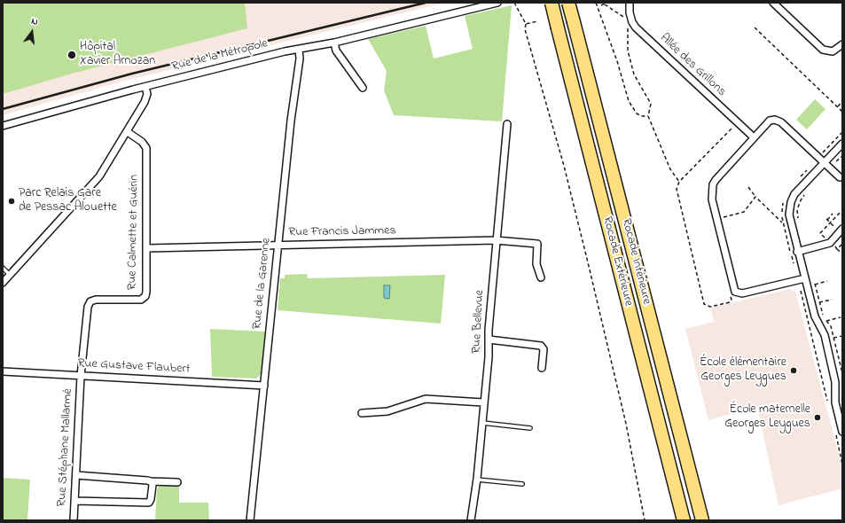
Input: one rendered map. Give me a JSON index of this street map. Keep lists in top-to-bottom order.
{
  "streets": {
    "highway": ["Rocade Extérieure", "Rocade Intérieure"],
    "street": [
      "Rue de la Métropole",
      "Allée des Grillons",
      "Rue Calmette et Guérin",
      "Rue Francis Jammes",
      "Rue de la Garenne",
      "Rue Bellevue",
      "Rue Gustave Flaubert",
      "Rue Stéphane Mallarmé"
    ]
  },
  "crossings": [
    ["Rue de la Métropole", "Rue de la Garenne"],
    ["Rue Calmette et Guérin", "Rue Francis Jammes"],
    ["Rue Calmette et Guérin", "Rue Gustave Flaubert"],
    ["Rue Calmette et Guérin", "Rue Stéphane Mallarmé"],
    ["Rue Francis Jammes", "Rue de la Garenne"],
    ["Rue Francis Jammes", "Rue Bellevue"],
    ["Rue de la Garenne", "Rue Gustave Flaubert"],
    ["Rue Gustave Flaubert", "Rue Stéphane Mallarmé"]
  ],
  "places": [
    "Hôpital Xavier Arnozan",
    "Parc Relais Gare de Pessac Alouette",
    "École élémentaire Georges Leygues",
    "École maternelle Georges Leygues"
  ],
  "north": "top"
}
